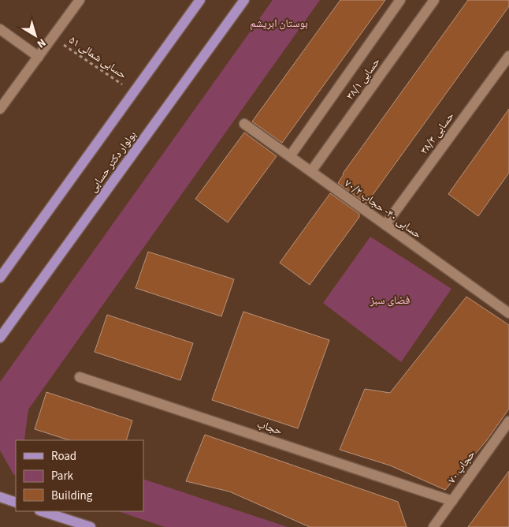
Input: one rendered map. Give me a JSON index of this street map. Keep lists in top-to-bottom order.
{
  "streets": {
    "main road": ["بولوار دکتر حسابی"],
    "street": [
      "حسابی ۳۸/۱",
      "حسابی ۳۸/۳",
      "حسابی ۴۰- حجاب ۷۰/۲",
      "حجاب",
      "حجاب ۷۰"
    ],
    "path": ["حسابی شمالی ۵۱"]
  },
  "crossings": [
    ["حسابی ۳۸/۱", "حسابی ۴۰- حجاب ۷۰/۲"],
    ["حسابی ۳۸/۳", "حسابی ۴۰- حجاب ۷۰/۲"],
    ["حجاب", "حجاب ۷۰"]
  ],
  "parks": ["بوستان ابریشم", "فضای سبز"],
  "legend": ["Road", "Park", "Building"],
  "north": "bottom right"
}
